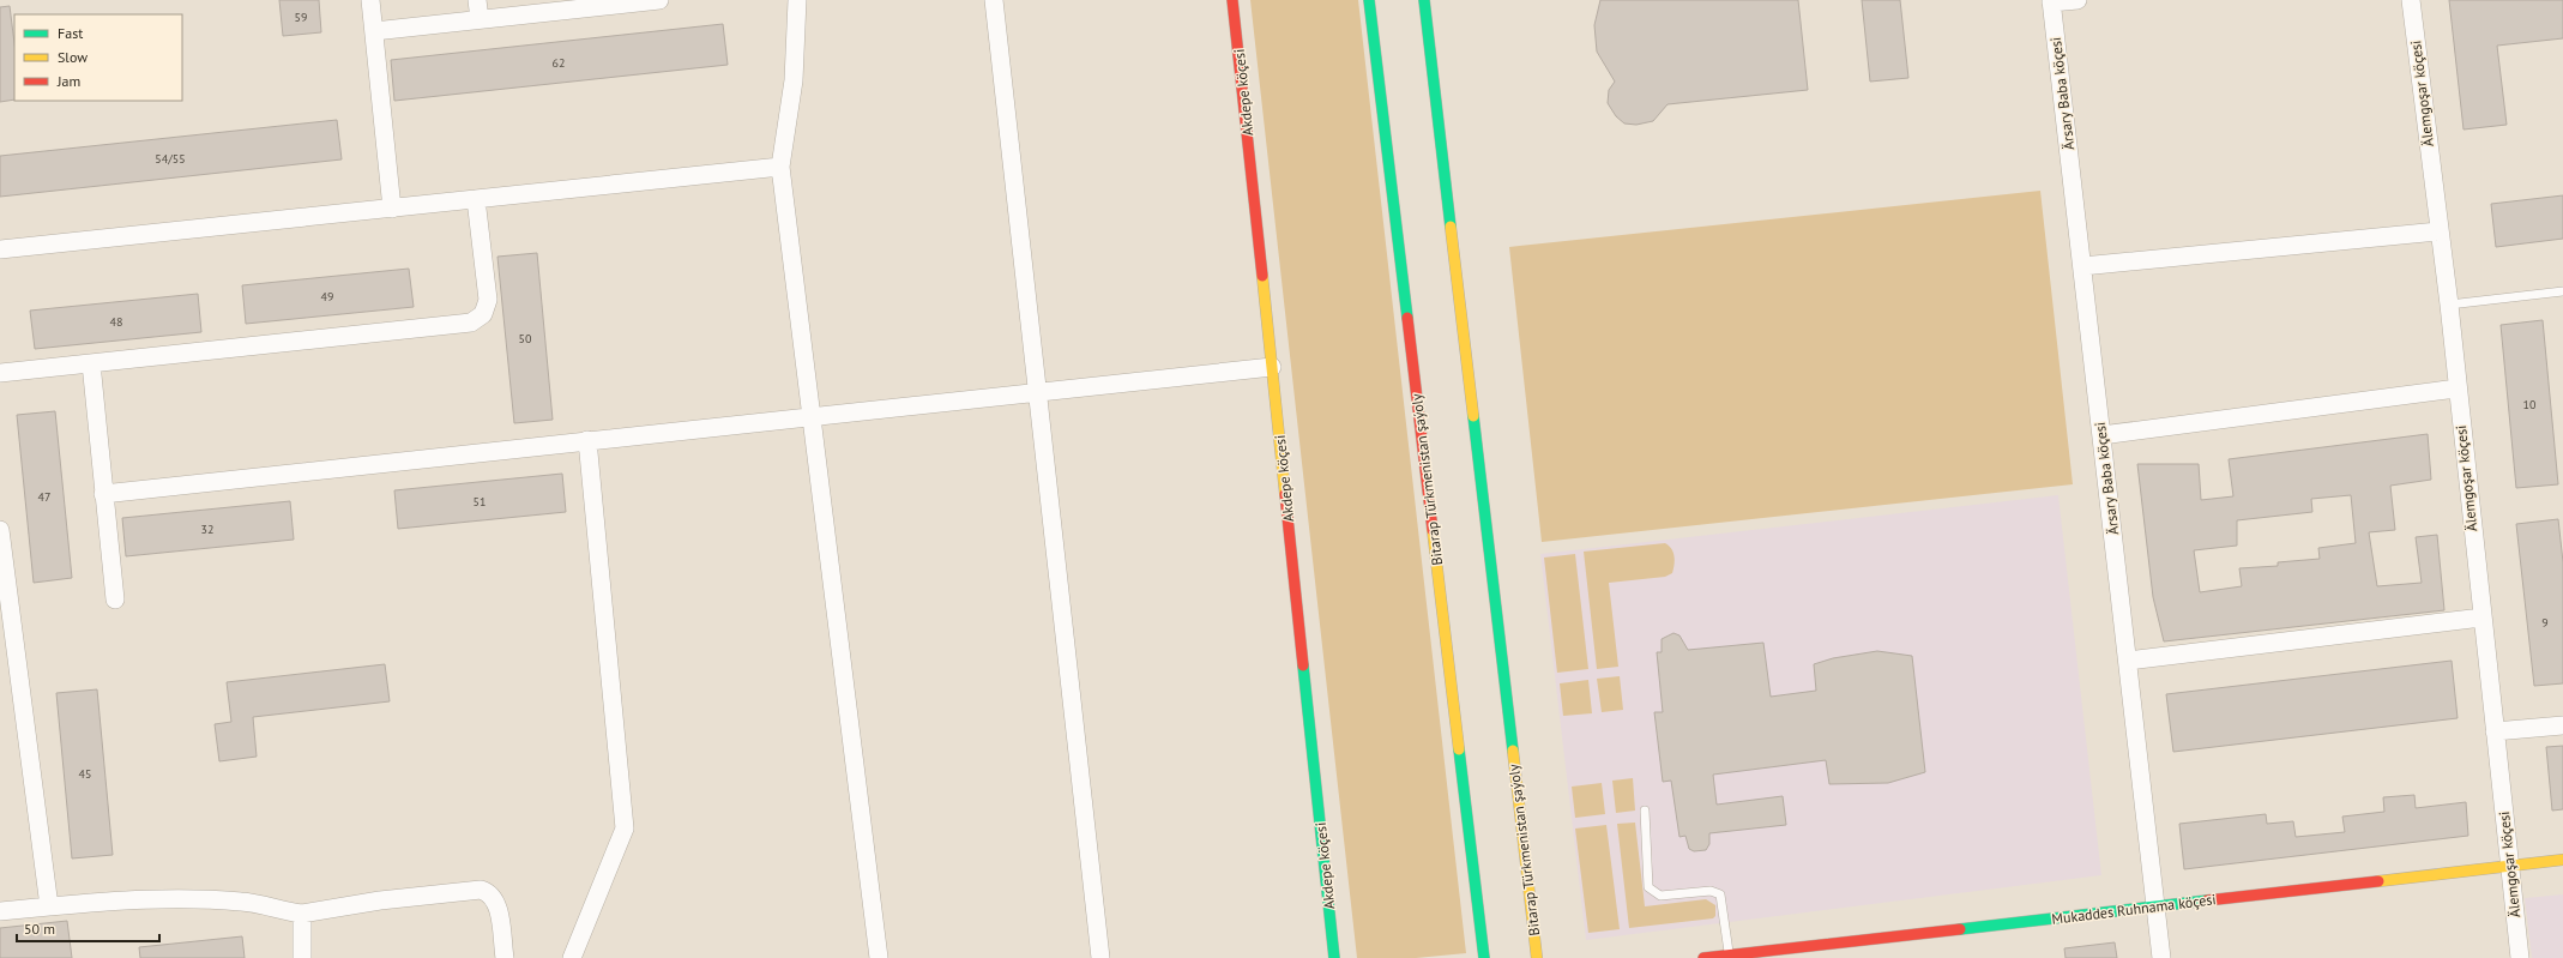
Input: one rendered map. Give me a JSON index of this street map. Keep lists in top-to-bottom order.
{
  "streets": {
    "main road": ["Akdepe köçesi", "Bitarap Türkmenistan şaýoly", "Mukaddes Ruhnama köçesi"],
    "street": ["Ärsary Baba köçesi", "Älemgoşar köçesi"]
  },
  "crossings": [
    ["Ärsary Baba köçesi", "Mukaddes Ruhnama köçesi"],
    ["Älemgoşar köçesi", "Mukaddes Ruhnama köçesi"]
  ],
  "house_numbers": [
    "59",
    "62",
    "54/55",
    "49",
    "48",
    "50",
    "10",
    "47",
    "51",
    "32",
    "9",
    "45"
  ],
  "legend": ["Fast", "Slow", "Jam"],
  "scale_bar": "50 m"
}
